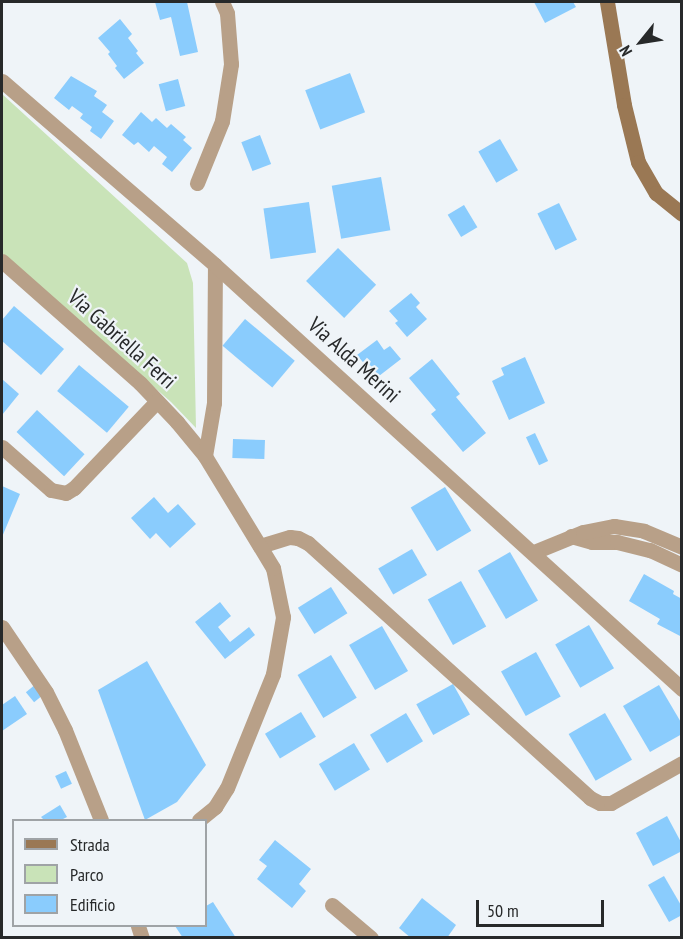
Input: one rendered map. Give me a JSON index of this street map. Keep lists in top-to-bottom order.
{
  "streets": {
    "street": ["Via Gabriella Ferri", "Via Alda Merini"]
  },
  "legend": ["Strada", "Parco", "Edificio"],
  "scale_bar": "50 m",
  "north": "bottom left"
}
